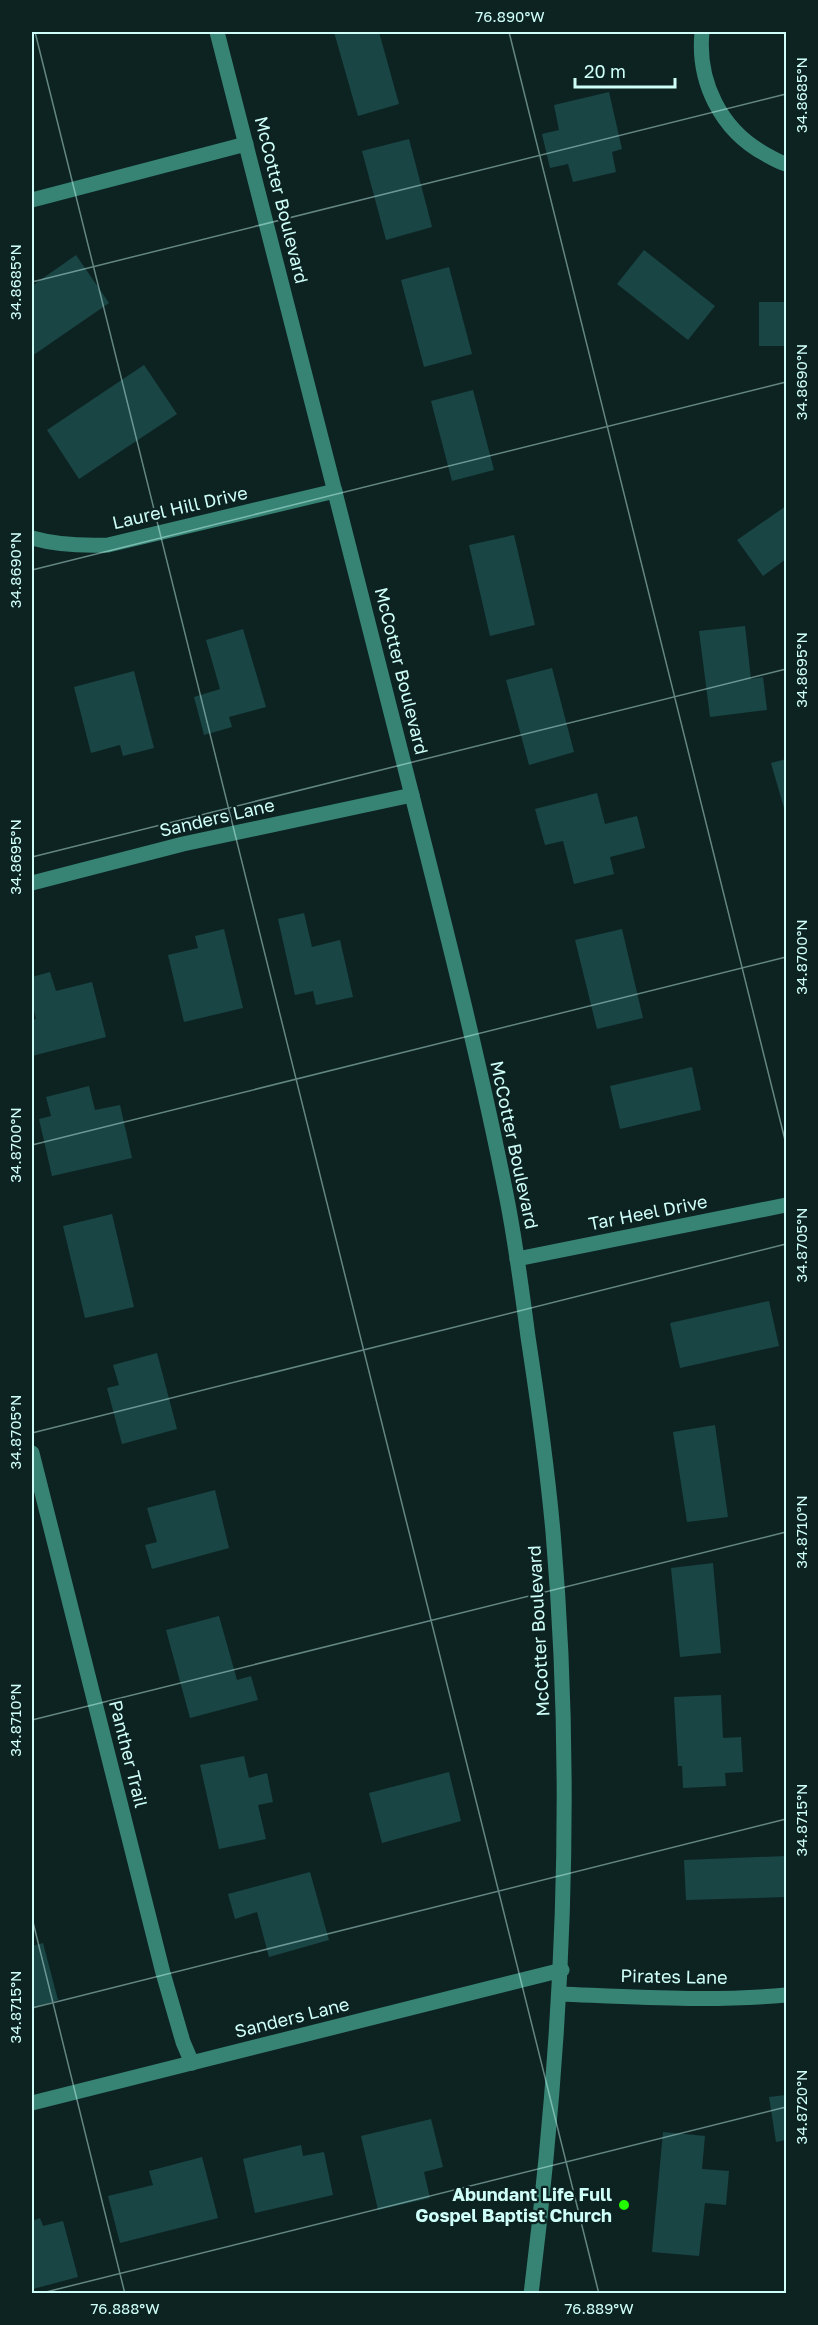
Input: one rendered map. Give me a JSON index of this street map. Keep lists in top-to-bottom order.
{
  "streets": {
    "street": [
      "McCotter Boulevard",
      "Laurel Hill Drive",
      "Sanders Lane",
      "Tar Heel Drive",
      "Panther Trail",
      "Pirates Lane"
    ]
  },
  "crossings": [
    ["McCotter Boulevard", "Laurel Hill Drive"],
    ["McCotter Boulevard", "Sanders Lane"],
    ["McCotter Boulevard", "Tar Heel Drive"],
    ["McCotter Boulevard", "Pirates Lane"],
    ["Sanders Lane", "Panther Trail"]
  ],
  "places": ["Abundant Life Full Gospel Baptist Church"],
  "scale_bar": "20 m",
  "coordinates": [
    "76.890°W",
    "34.8685°N",
    "34.8690°N",
    "34.8695°N",
    "34.8700°N",
    "34.8705°N",
    "34.8710°N",
    "34.8715°N",
    "34.8720°N",
    "76.888°W",
    "76.889°W"
  ]
}
